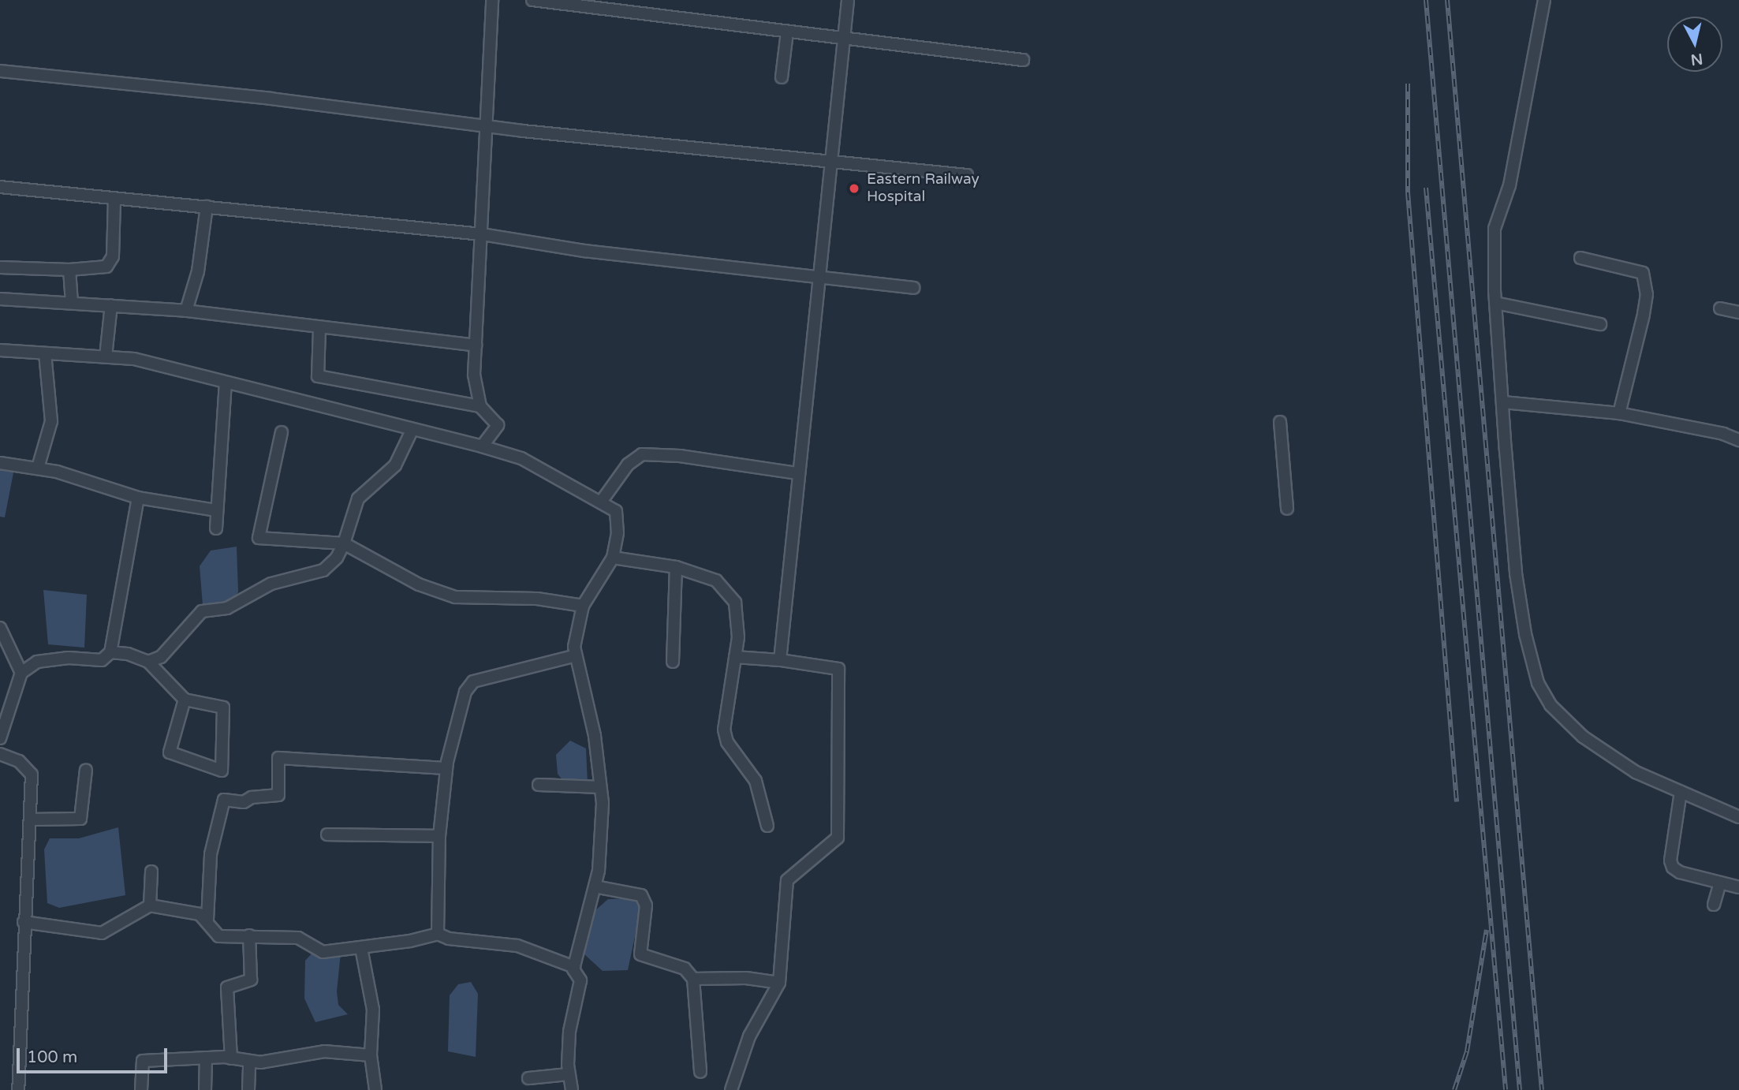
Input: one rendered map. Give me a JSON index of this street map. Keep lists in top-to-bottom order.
{
  "places": ["Eastern Railway Hospital"],
  "scale_bar": "100 m",
  "north": "bottom"
}
